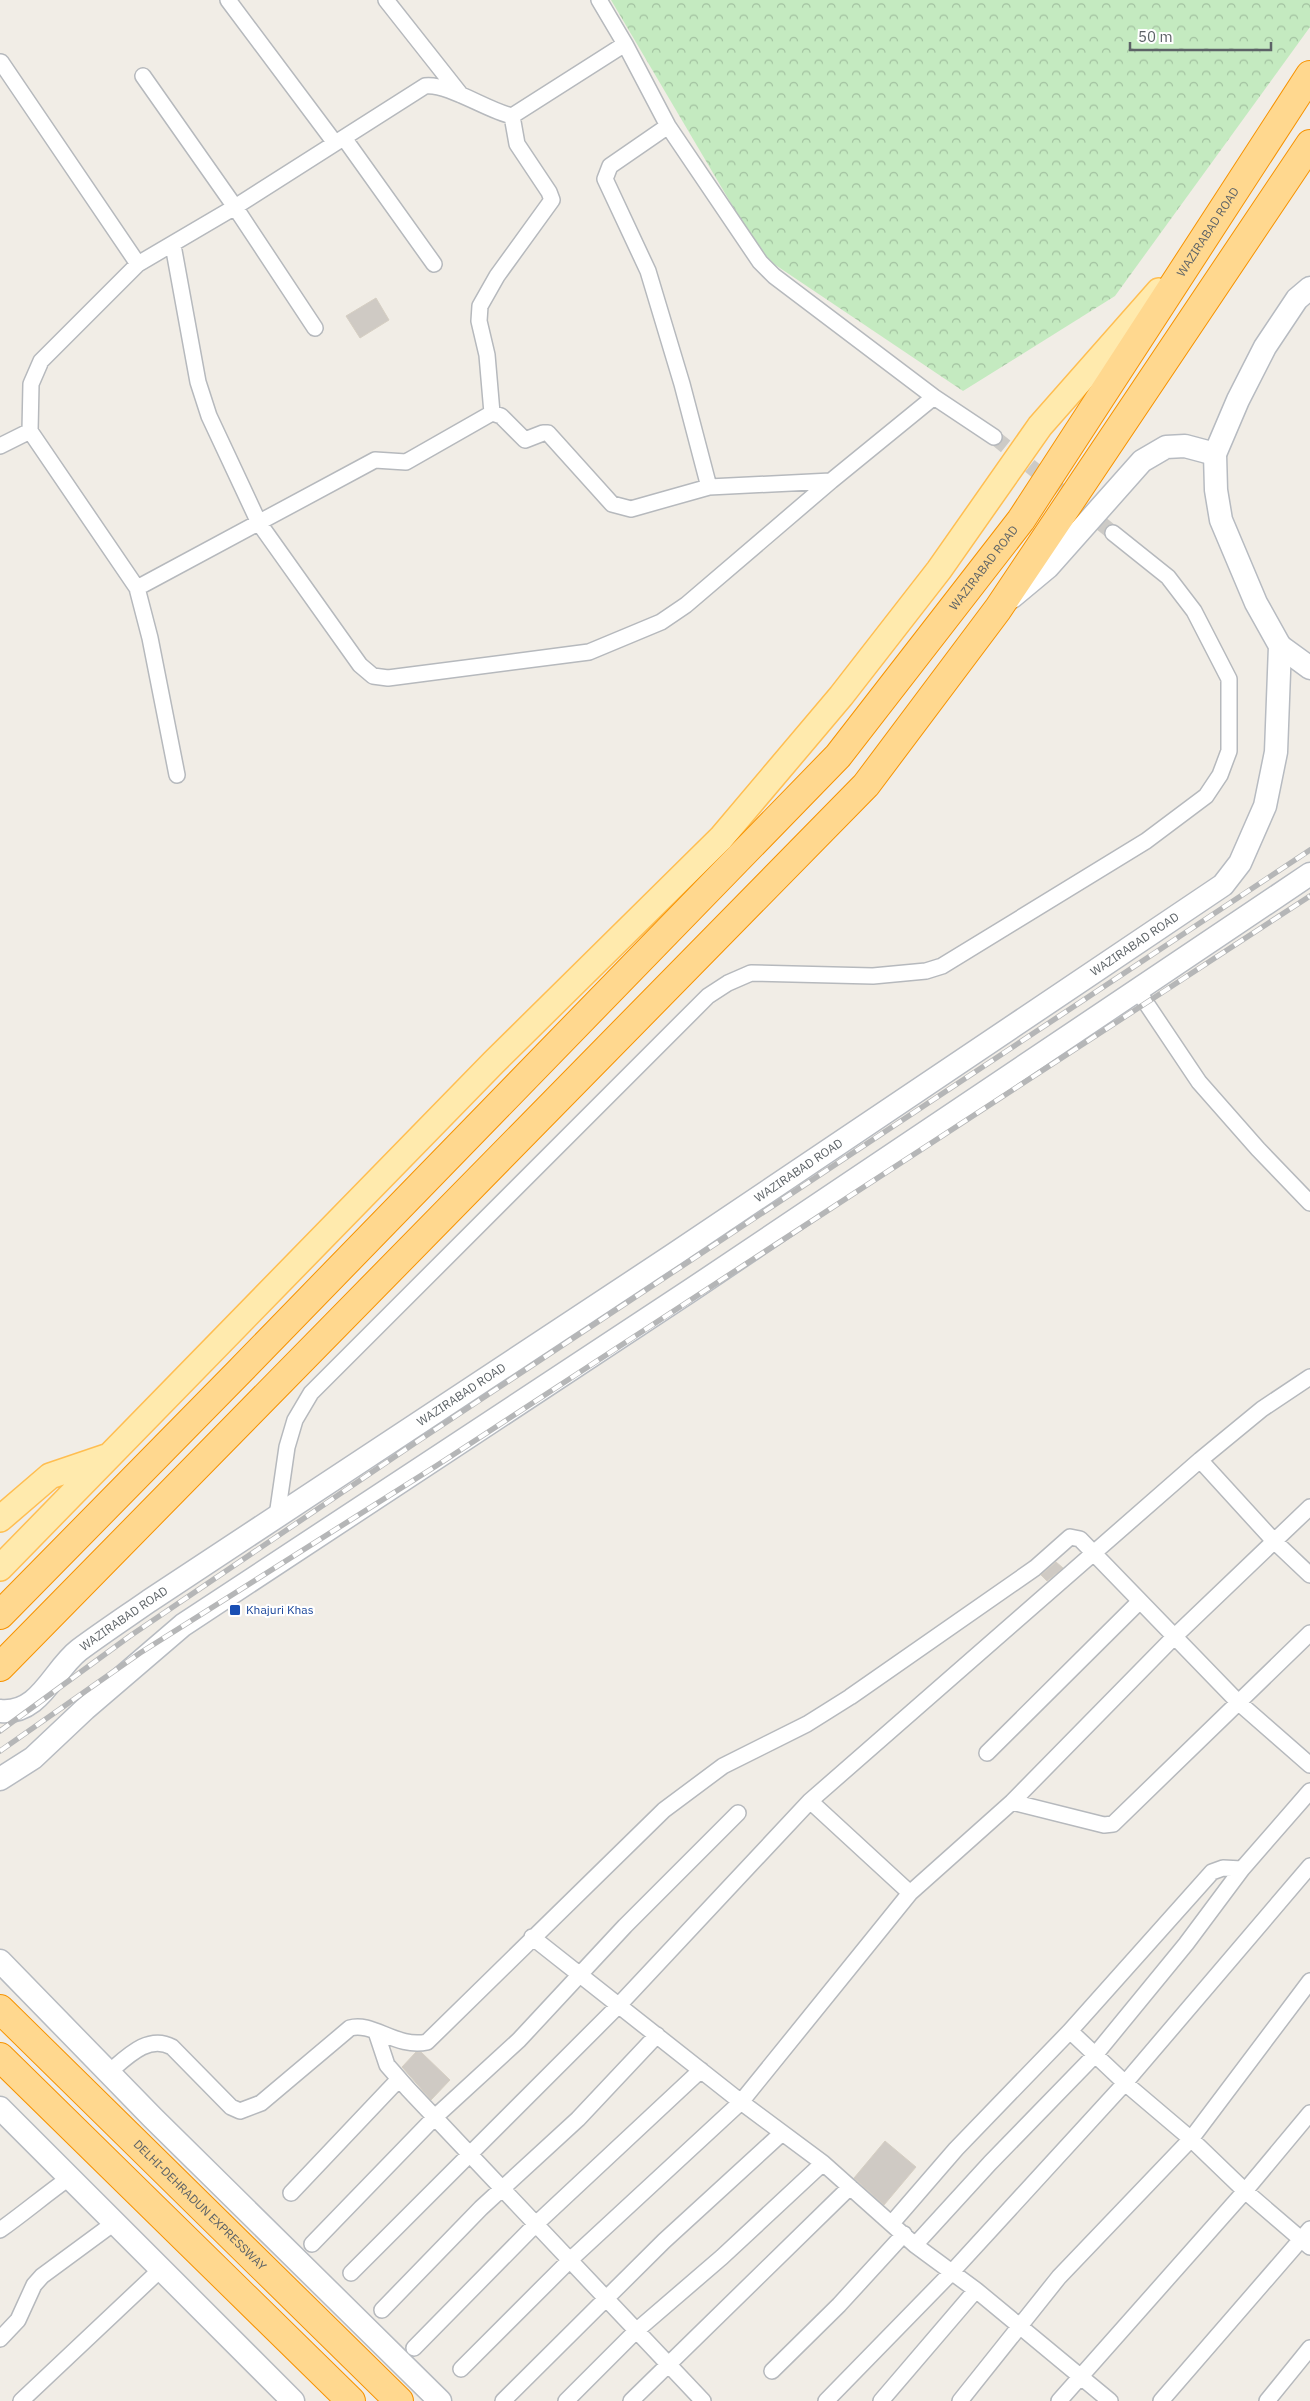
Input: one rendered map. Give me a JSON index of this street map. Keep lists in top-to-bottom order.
{
  "streets": {
    "highway": ["WAZIRABAD ROAD", "DELHI-DEHRADUN EXPRESSWAY"]
  },
  "places": {
    "transit": ["Khajuri Khas"]
  },
  "scale_bar": "50 m"
}
